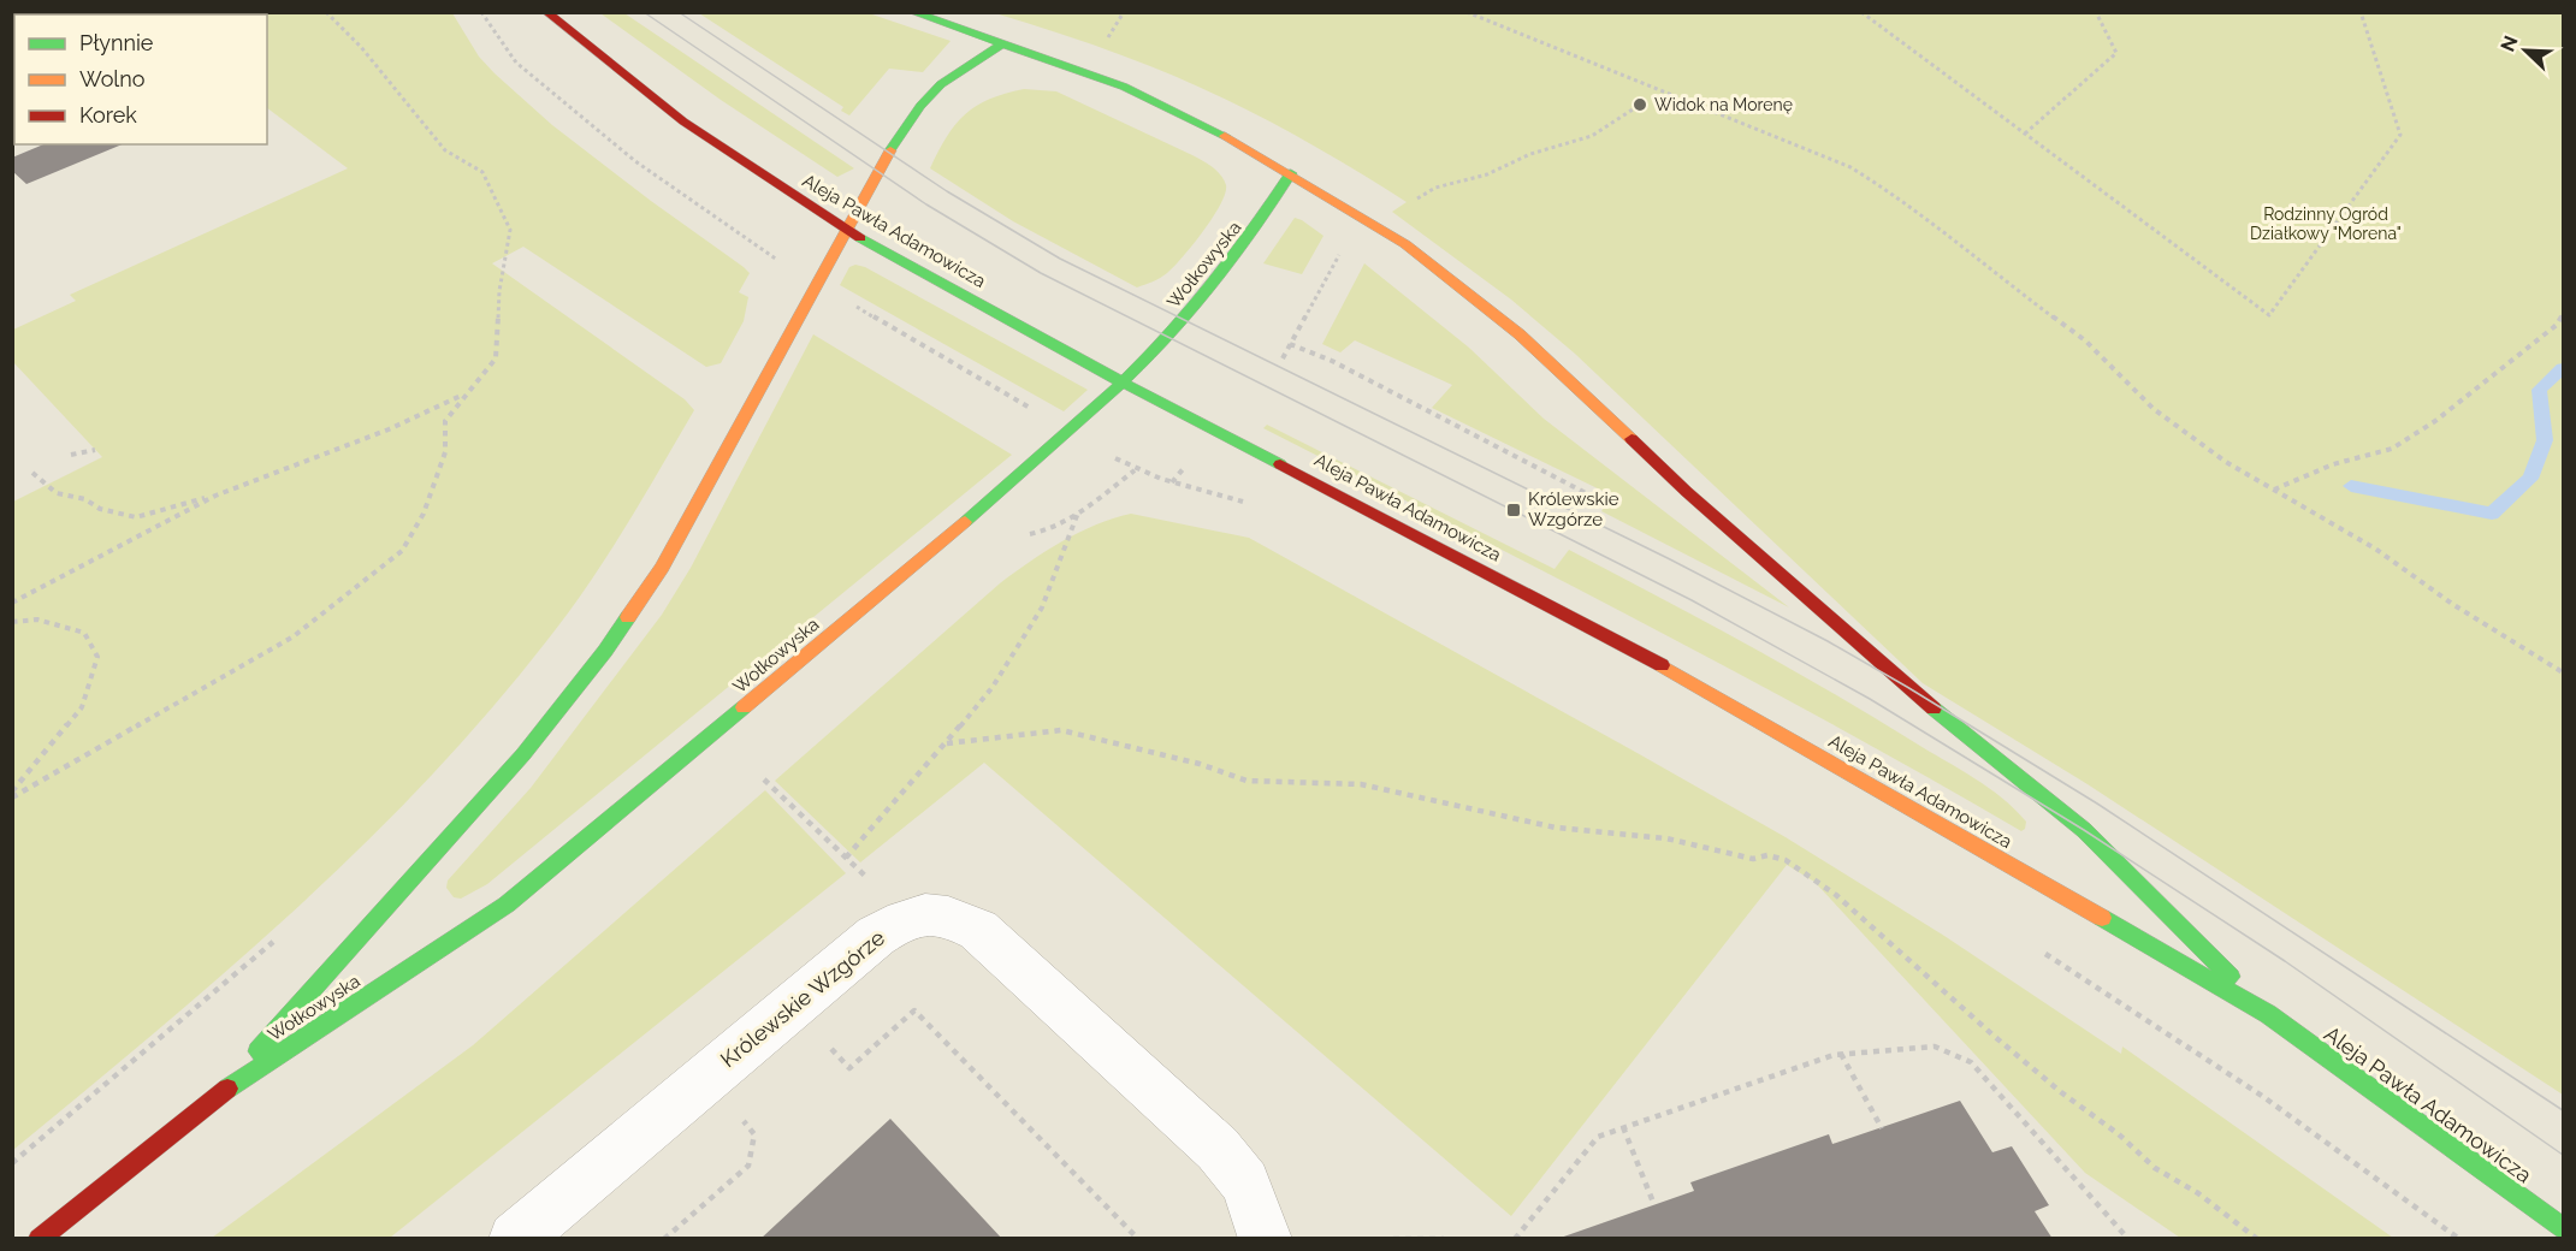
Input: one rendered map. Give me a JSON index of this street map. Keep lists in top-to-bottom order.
{
  "streets": {
    "main road": ["Aleja Pawła Adamowicza", "Wołkowyska"],
    "street": ["Królewskie Wzgórze"]
  },
  "crossings": [
    ["Aleja Pawła Adamowicza", "Wołkowyska"]
  ],
  "parks": ["Rodzinny Ogród Działkowy \"Morena\""],
  "places": {
    "other": ["Widok na Morenę"],
    "transit": ["Królewskie Wzgórze"]
  },
  "legend": ["Płynnie", "Wolno", "Korek"],
  "north": "top left"
}
